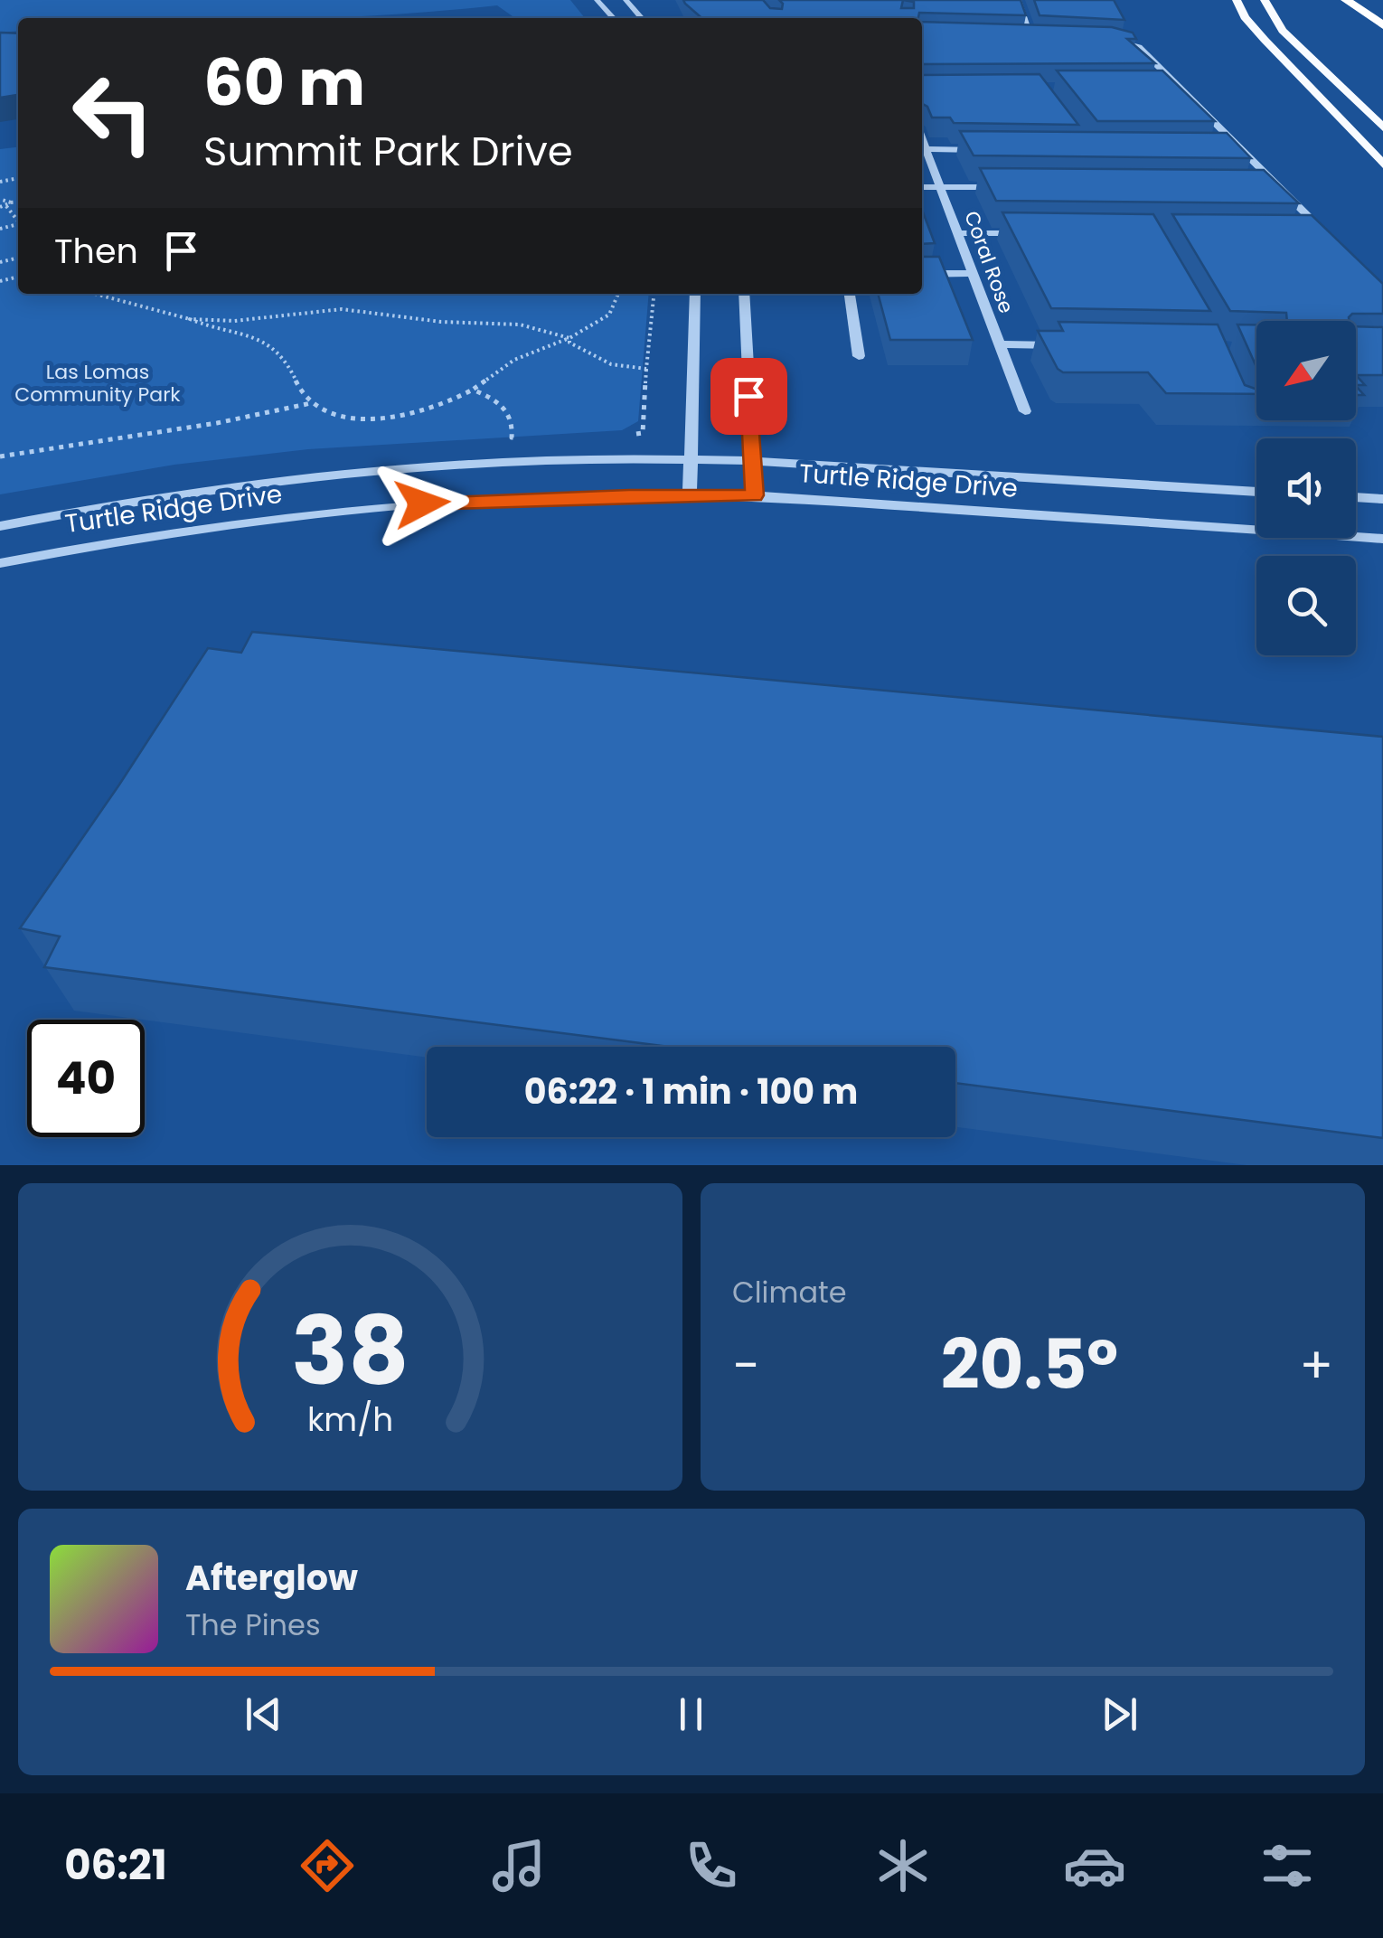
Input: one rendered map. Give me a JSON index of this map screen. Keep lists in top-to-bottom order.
{
  "streets": {
    "street": ["Coral Rose", "Turtle Ridge Drive"]
  },
  "parks": ["Las Lomas Community Park"],
  "north": "bottom left",
  "page": {
    "turn": ["60 m", "Summit Park Drive"],
    "then": "Then",
    "limit": "40",
    "trip": "06:22 · 1 min · 100 m",
    "tile": "Climate",
    "heat": ["−", "20.5°", "+"],
    "song": ["Afterglow", "The Pines"],
    "tabs": "06:21",
    "gauge": ["38", "km/h"]
  }
}
